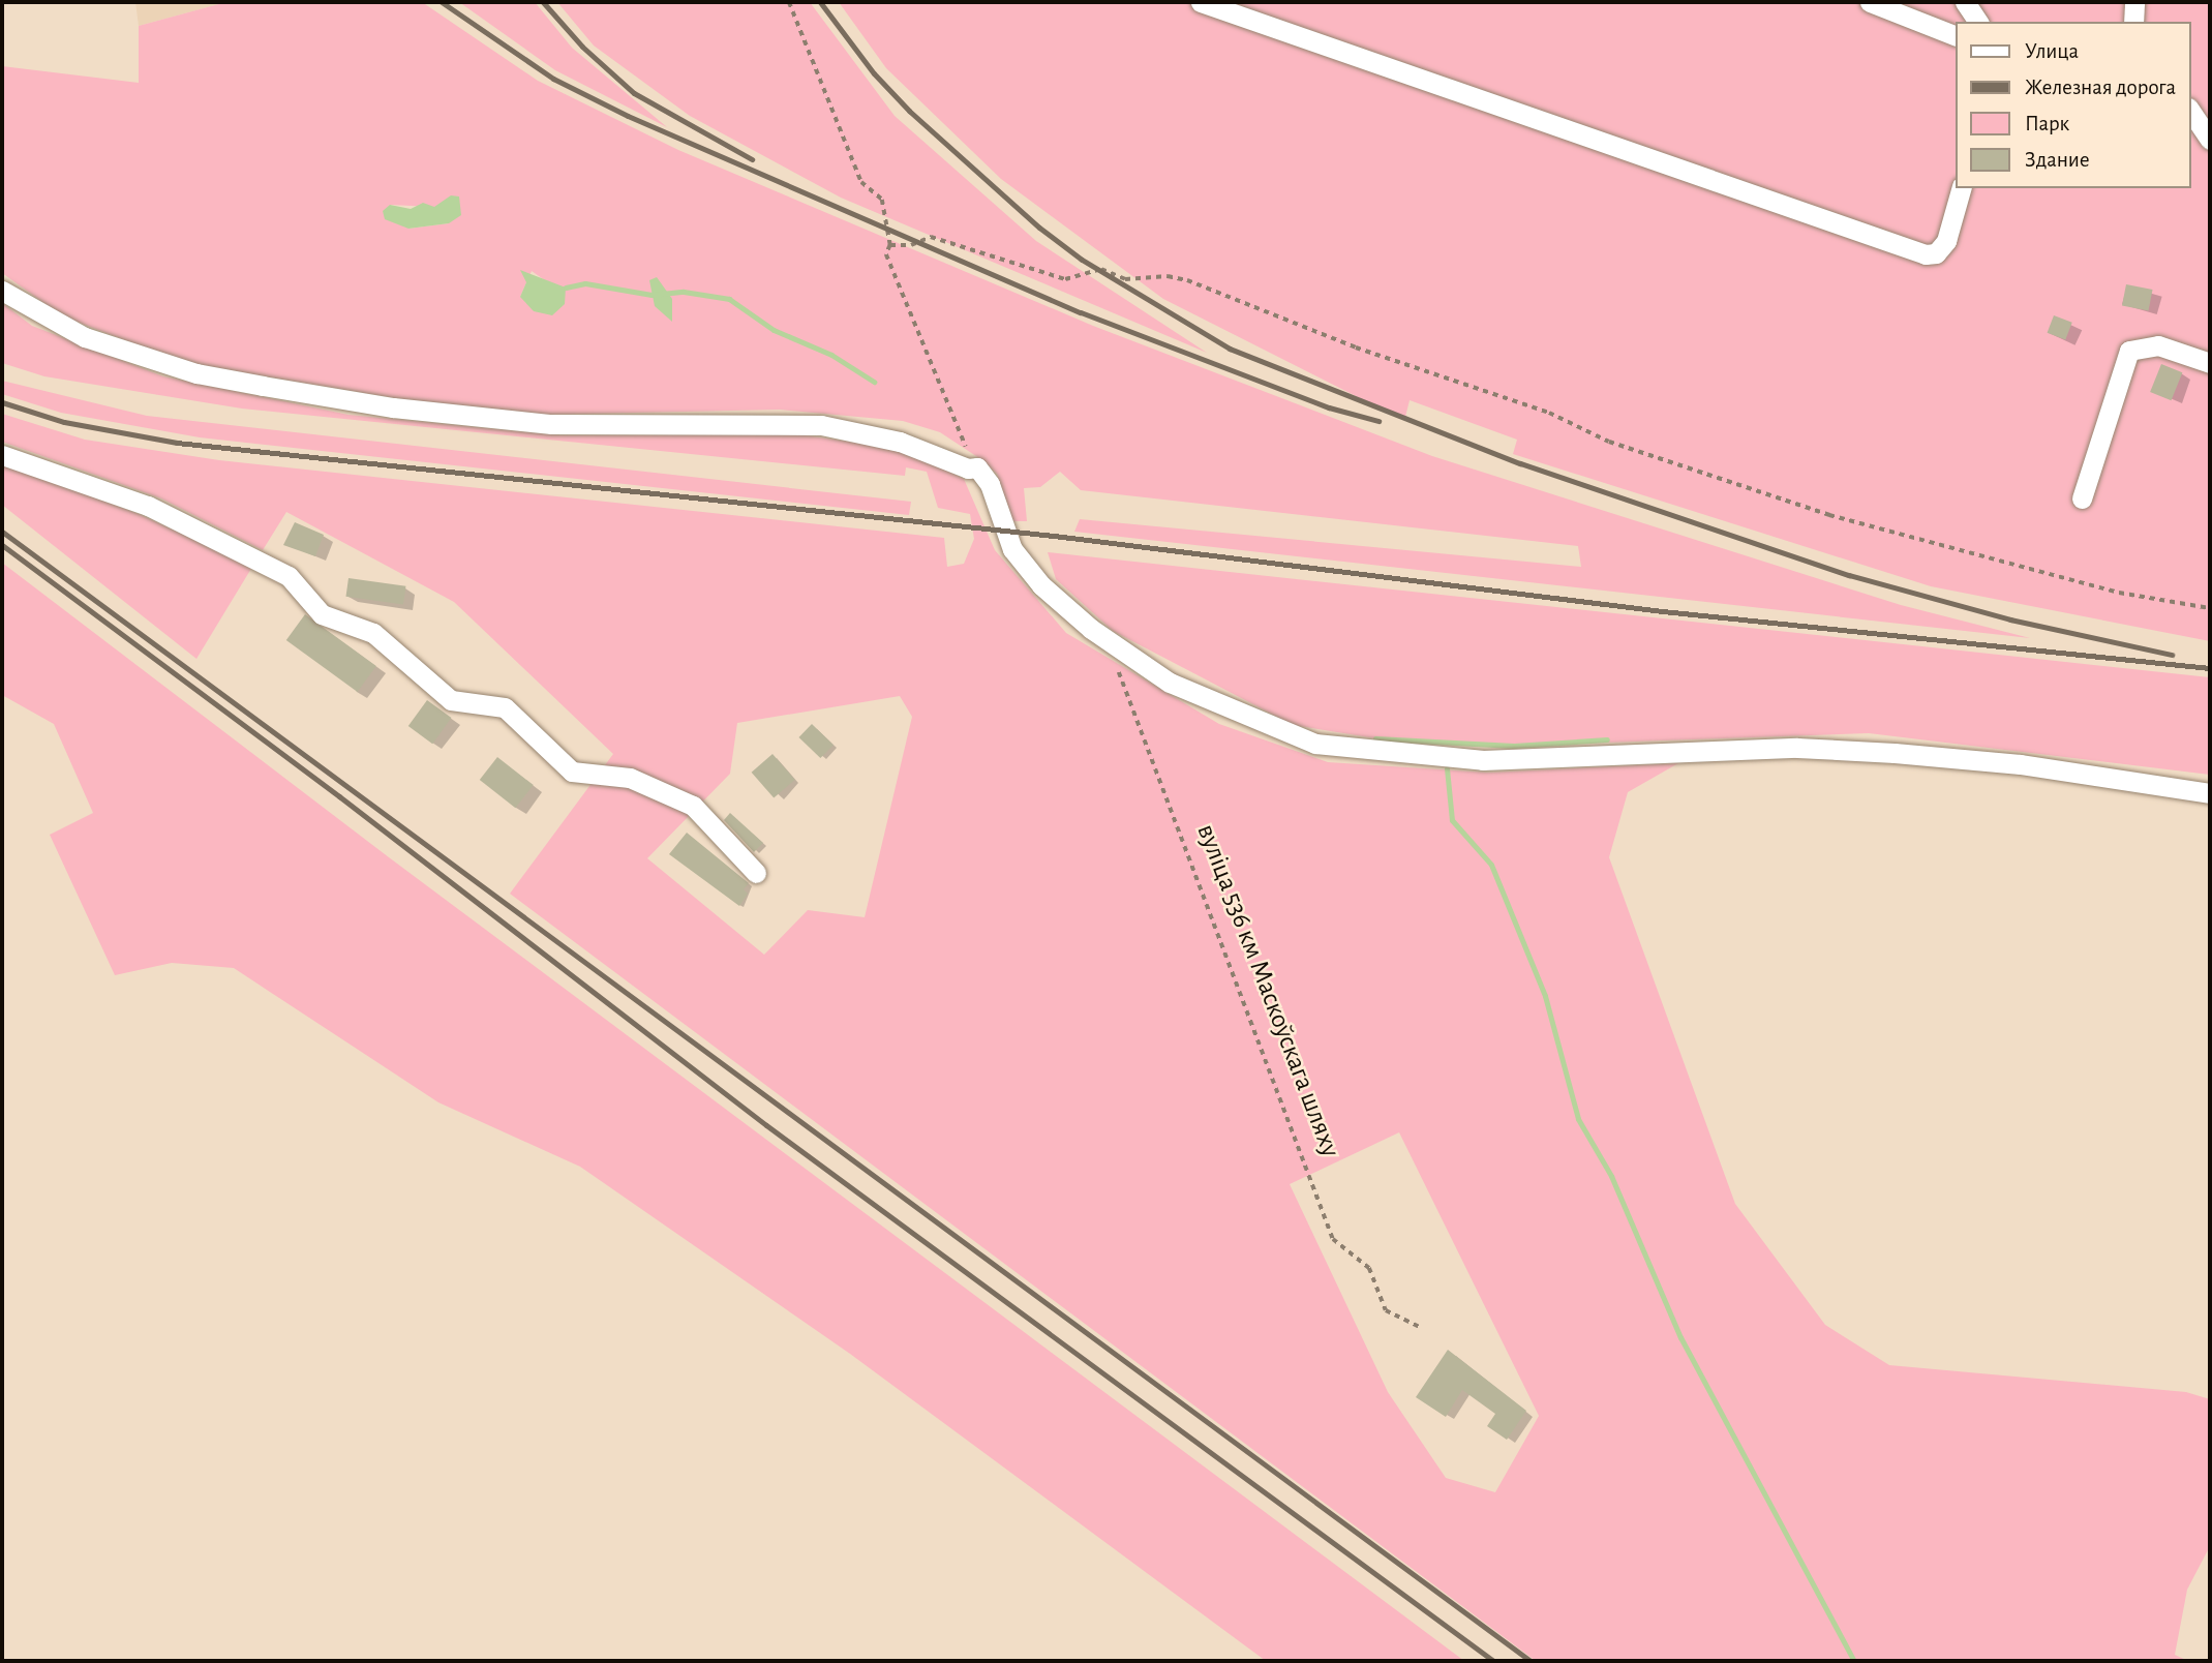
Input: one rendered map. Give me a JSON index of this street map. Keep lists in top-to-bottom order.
{
  "streets": {
    "path": ["вуліца 536 км Маскоўскага шляху"]
  },
  "legend": [
    "Улица",
    "Железная дорога",
    "Парк",
    "Здание"
  ]
}
